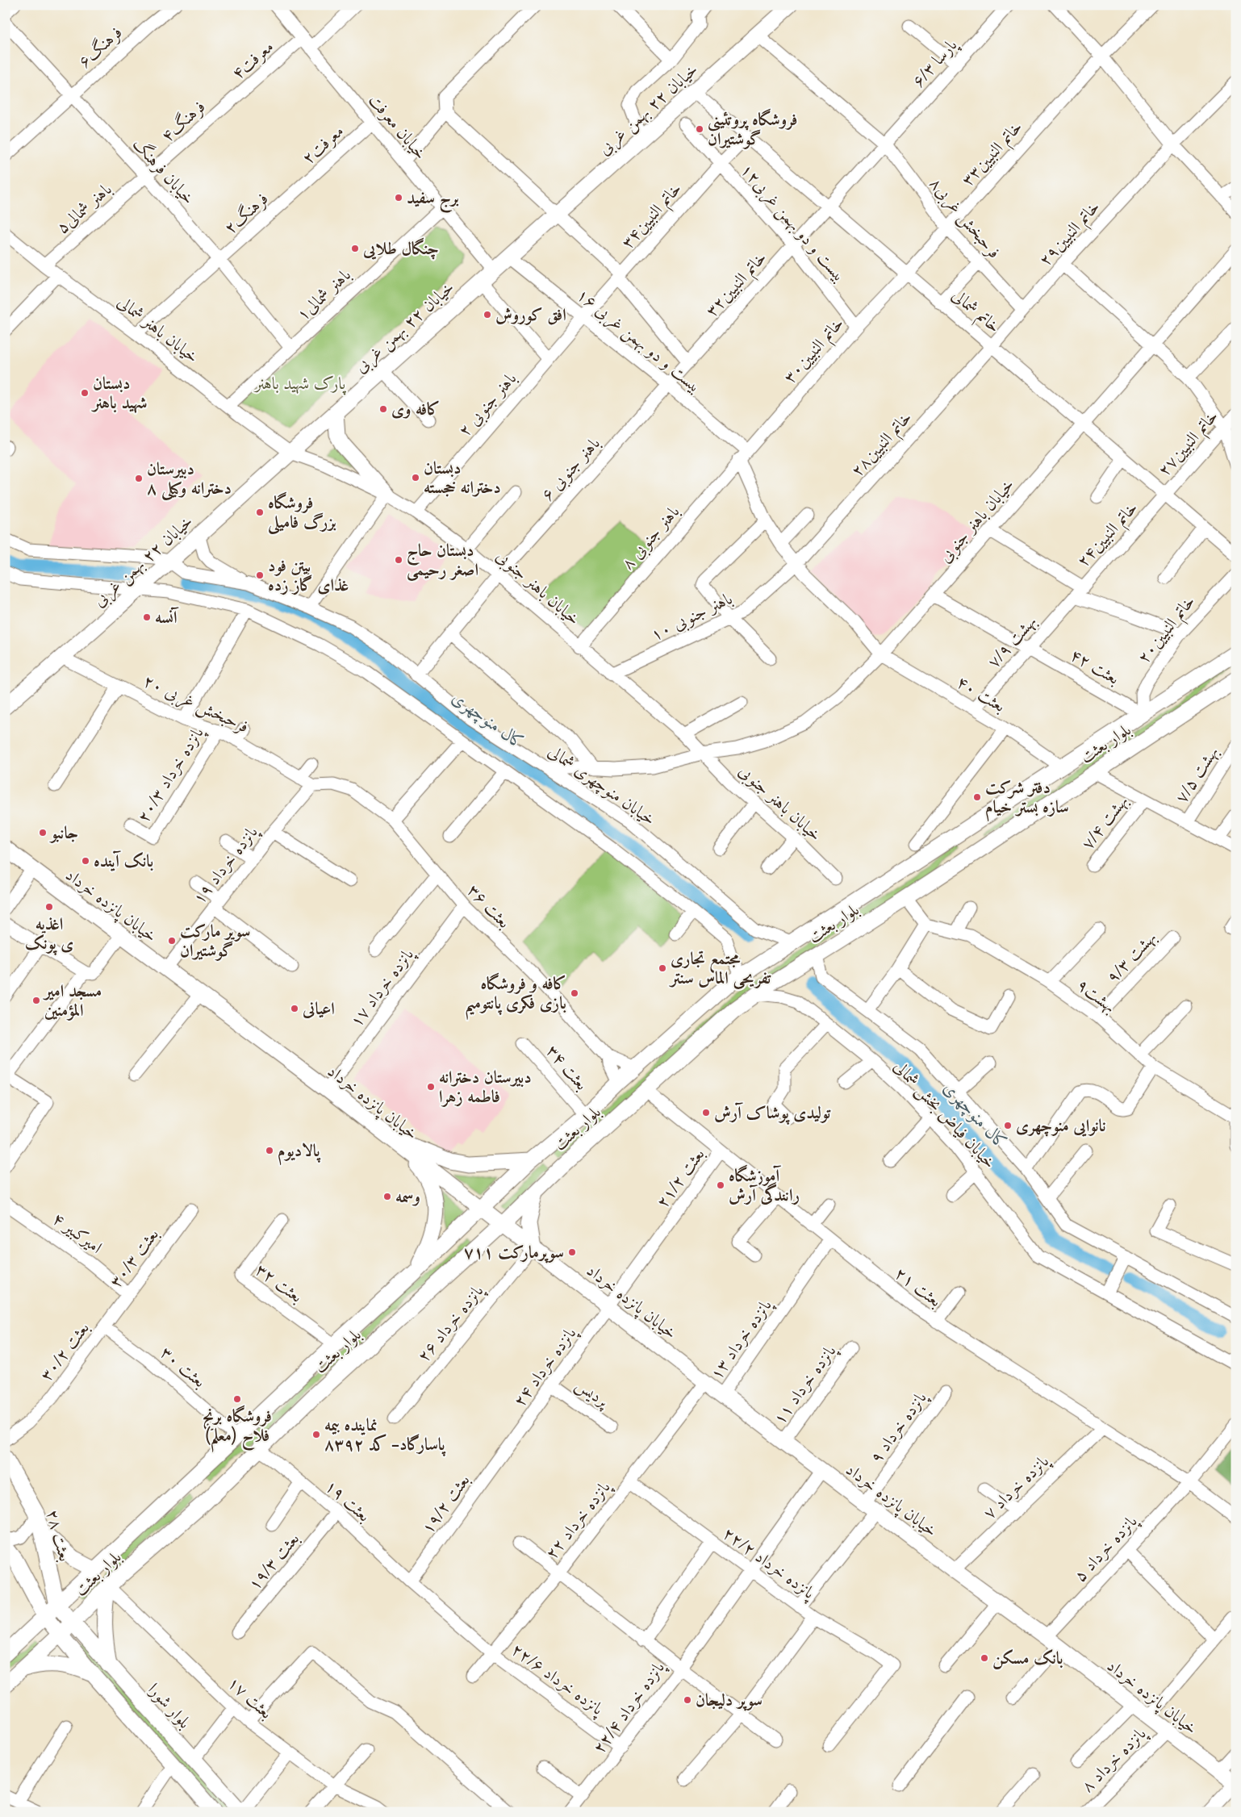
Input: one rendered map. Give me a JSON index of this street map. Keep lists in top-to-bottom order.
{
  "streets": {
    "main road": [
      "خیابان ۲۲ بهمن غربی",
      "بلوار بعثت",
      "خیابان پانزده خرداد",
      "بعثت ۲۸",
      "بلوار شورا"
    ],
    "street": [
      "فرهنگ۶",
      "معرفت۴",
      "پارسا ۶/۳",
      "فرهنگ۴",
      "خیابان معرفت",
      "معرفت۲",
      "خاتم النبیین۳۳",
      "خیابان فرهنگ",
      "باهنر شمالی۵",
      "فرهنگ۲",
      "خاتم النبیین۳۴",
      "فرحبخش غربی۸",
      "بیست و دو بهمن غربی۱۲",
      "خاتم النبیین۲۹",
      "خاتم النبیین۳۲",
      "باهنر شمالی۱",
      "خاتم شمالی",
      "خیابان باهنر شمالی",
      "بیست و دو بهمن غربی ۱۶",
      "خاتم النبیین۳۰",
      "باهنر جنوبی ۲",
      "خاتم النبیین۲۷",
      "خاتم النبیین۲۸",
      "باهنر جنوبی ۶",
      "خیابان باهنر جنوبی",
      "خاتم النبیین۲۴",
      "باهنر جنوبی ۸",
      "باهنر جنوبی ۱۰",
      "خاتم النبیین۲۰",
      "بهشت ۷/۹",
      "بعثت ۴۲",
      "بعثت ۴۰",
      "فرحبخش غربی ۲۰",
      "پانزده خرداد ۲۰/۳",
      "بهشت ۷/۵",
      "خیابان منوچهری شمالی",
      "بهشت ۷/۴",
      "پانزده خرداد ۱۹",
      "بعثت ۳۶",
      "بهشت ۹/۳",
      "پانزده خرداد ۱۷",
      "بهشت۹",
      "بعثت ۳۴",
      "خیابان فیاض بخش شمالی",
      "بعثت ۲۱/۲",
      "امیرکبیر ۴",
      "بعثت ۳۰/۳",
      "بعثت ۳۲",
      "بعثت ۲۱",
      "پانزده خرداد ۲۶",
      "پانزده خرداد ۱۳",
      "بعثت ۳۰/۲",
      "بعثت ۳۰",
      "پانزده خرداد ۲۴",
      "پانزده خرداد ۱۱",
      "پردیس",
      "پانزده خرداد ۹",
      "پانزده خرداد ۷",
      "بعثت ۱۹",
      "بعثت ۱۹/۲",
      "پانزده خرداد ۲۲",
      "پانزده خرداد ۵",
      "بعثت ۱۹/۳",
      "پانزده خرداد ۲۲/۲",
      "پانزده خرداد ۲۲/۶",
      "بعثت ۱۷",
      "پانزده خرداد ۲۲/۴",
      "پانزده خرداد ۸"
    ]
  },
  "crossings": [
    ["فرهنگ۶", "خیابان فرهنگ"],
    ["معرفت۴", "فرهنگ۴"],
    ["معرفت۴", "خیابان معرفت"],
    ["پارسا ۶/۳", "فرحبخش غربی۸"],
    ["پارسا ۶/۳", "خاتم النبیین۳۲"],
    ["پارسا ۶/۳", "خاتم شمالی"],
    ["خیابان ۲۲ بهمن غربی", "خیابان معرفت"],
    ["خیابان ۲۲ بهمن غربی", "فرحبخش غربی۸"],
    ["خیابان ۲۲ بهمن غربی", "خاتم شمالی"],
    ["خیابان ۲۲ بهمن غربی", "خیابان باهنر شمالی"],
    ["خیابان ۲۲ بهمن غربی", "بیست و دو بهمن غربی ۱۶"],
    ["خیابان ۲۲ بهمن غربی", "خیابان باهنر جنوبی"],
    ["خیابان ۲۲ بهمن غربی", "فرحبخش غربی ۲۰"],
    ["خیابان ۲۲ بهمن غربی", "خیابان منوچهری شمالی"],
    ["فرهنگ۴", "خیابان فرهنگ"],
    ["فرهنگ۴", "باهنر شمالی۵"],
    ["خیابان معرفت", "معرفت۲"],
    ["خیابان معرفت", "باهنر شمالی۱"],
    ["معرفت۲", "فرهنگ۲"],
    ["خاتم النبیین۳۳", "فرحبخش غربی۸"],
    ["خاتم النبیین۳۳", "خاتم شمالی"],
    ["خاتم النبیین۳۳", "خاتم النبیین۳۰"],
    ["خیابان فرهنگ", "باهنر شمالی۵"],
    ["خیابان فرهنگ", "فرهنگ۲"],
    ["خیابان فرهنگ", "باهنر شمالی۱"],
    ["باهنر شمالی۵", "خیابان باهنر شمالی"],
    ["فرهنگ۲", "خیابان باهنر شمالی"],
    ["خاتم النبیین۳۴", "بیست و دو بهمن غربی۱۲"],
    ["خاتم النبیین۳۴", "خاتم شمالی"],
    ["خاتم النبیین۳۴", "بیست و دو بهمن غربی ۱۶"],
    ["خاتم النبیین۳۴", "باهنر جنوبی ۲"],
    ["فرحبخش غربی۸", "خاتم النبیین۲۹"],
    ["بیست و دو بهمن غربی۱۲", "خاتم النبیین۳۲"],
    ["بیست و دو بهمن غربی۱۲", "خاتم النبیین۳۰"],
    ["خاتم النبیین۲۹", "خاتم شمالی"],
    ["خاتم النبیین۲۹", "خاتم النبیین۲۸"],
    ["خاتم النبیین۳۲", "خاتم شمالی"],
    ["خاتم النبیین۳۲", "بیست و دو بهمن غربی ۱۶"],
    ["خاتم النبیین۳۲", "باهنر جنوبی ۶"],
    ["باهنر شمالی۱", "خیابان باهنر شمالی"],
    ["خاتم شمالی", "خاتم النبیین۳۰"],
    ["خاتم شمالی", "خاتم النبیین۲۷"],
    ["خاتم شمالی", "خاتم النبیین۲۸"],
    ["خاتم شمالی", "خیابان باهنر جنوبی"],
    ["خاتم شمالی", "خاتم النبیین۲۴"],
    ["خیابان باهنر شمالی", "خیابان باهنر جنوبی"],
    ["بیست و دو بهمن غربی ۱۶", "خاتم النبیین۳۰"],
    ["بیست و دو بهمن غربی ۱۶", "باهنر جنوبی ۲"],
    ["بیست و دو بهمن غربی ۱۶", "باهنر جنوبی ۶"],
    ["بیست و دو بهمن غربی ۱۶", "باهنر جنوبی ۸"],
    ["خاتم النبیین۳۰", "باهنر جنوبی ۸"],
    ["باهنر جنوبی ۲", "خیابان باهنر جنوبی"],
    ["خاتم النبیین۲۷", "خاتم النبیین۲۴"],
    ["خاتم النبیین۲۸", "باهنر جنوبی ۱۰"],
    ["باهنر جنوبی ۶", "خیابان باهنر جنوبی"],
    ["باهنر جنوبی ۶", "خیابان منوچهری شمالی"],
    ["خیابان باهنر جنوبی", "باهنر جنوبی ۸"],
    ["خیابان باهنر جنوبی", "باهنر جنوبی ۱۰"],
    ["خیابان باهنر جنوبی", "بعثت ۴۲"],
    ["خیابان باهنر جنوبی", "بعثت ۴۰"],
    ["خاتم النبیین۲۴", "بهشت ۷/۹"],
    ["خاتم النبیین۲۰", "بعثت ۴۲"],
    ["خاتم النبیین۲۰", "بلوار بعثت"],
    ["بهشت ۷/۹", "بعثت ۴۲"],
    ["بهشت ۷/۹", "بعثت ۴۰"],
    ["بعثت ۴۲", "بلوار بعثت"],
    ["بعثت ۴۰", "بلوار بعثت"],
    ["فرحبخش غربی ۲۰", "پانزده خرداد ۲۰/۳"],
    ["فرحبخش غربی ۲۰", "پانزده خرداد ۱۹"],
    ["فرحبخش غربی ۲۰", "بعثت ۳۶"],
    ["بلوار بعثت", "خیابان منوچهری شمالی"],
    ["بلوار بعثت", "خیابان پانزده خرداد"],
    ["بلوار بعثت", "بعثت ۳۶"],
    ["بلوار بعثت", "بعثت ۳۴"],
    ["بلوار بعثت", "خیابان فیاض بخش شمالی"],
    ["بلوار بعثت", "بعثت ۳۲"],
    ["بلوار بعثت", "بعثت ۲۱"],
    ["بلوار بعثت", "بعثت ۳۰"],
    ["بلوار بعثت", "بعثت ۱۹"],
    ["بلوار بعثت", "بعثت ۲۸"],
    ["بلوار بعثت", "بعثت ۱۷"],
    ["بلوار بعثت", "بلوار شورا"],
    ["پانزده خرداد ۱۹", "خیابان پانزده خرداد"],
    ["پانزده خرداد ۱۹", "بعثت ۳۶"],
    ["خیابان پانزده خرداد", "پانزده خرداد ۱۷"],
    ["خیابان پانزده خرداد", "بعثت ۲۱/۲"],
    ["خیابان پانزده خرداد", "پانزده خرداد ۲۶"],
    ["خیابان پانزده خرداد", "پانزده خرداد ۱۳"],
    ["خیابان پانزده خرداد", "پانزده خرداد ۲۴"],
    ["خیابان پانزده خرداد", "پانزده خرداد ۱۱"],
    ["خیابان پانزده خرداد", "پانزده خرداد ۹"],
    ["خیابان پانزده خرداد", "پانزده خرداد ۷"],
    ["خیابان پانزده خرداد", "پانزده خرداد ۲۲"],
    ["خیابان پانزده خرداد", "پانزده خرداد ۵"],
    ["خیابان پانزده خرداد", "پانزده خرداد ۸"],
    ["بعثت ۳۶", "پانزده خرداد ۱۷"],
    ["بهشت ۹/۳", "بهشت۹"],
    ["بعثت ۲۱/۲", "بعثت ۲۱"],
    ["بعثت ۲۱/۲", "پانزده خرداد ۲۴"],
    ["امیرکبیر ۴", "بعثت ۳۰/۳"],
    ["بعثت ۳۰/۳", "بعثت ۳۰/۲"],
    ["بعثت ۳۰/۳", "بعثت ۳۰"],
    ["بعثت ۲۱", "پانزده خرداد ۱۳"],
    ["بعثت ۲۱", "پانزده خرداد ۷"],
    ["بعثت ۲۱", "پانزده خرداد ۵"],
    ["بعثت ۳۰/۲", "بعثت ۳۰"],
    ["پانزده خرداد ۲۴", "پردیس"],
    ["پانزده خرداد ۲۴", "بعثت ۱۹/۲"],
    ["پانزده خرداد ۹", "پانزده خرداد ۲۲/۲"],
    ["بعثت ۱۹", "بعثت ۱۹/۲"],
    ["بعثت ۱۹", "پانزده خرداد ۲۲"],
    ["بعثت ۱۹", "بعثت ۱۹/۳"],
    ["بعثت ۱۹", "پانزده خرداد ۲۲/۶"],
    ["پانزده خرداد ۲۲", "پانزده خرداد ۲۲/۲"],
    ["پانزده خرداد ۲۲", "پانزده خرداد ۲۲/۶"],
    ["پانزده خرداد ۲۲", "پانزده خرداد ۲۲/۴"],
    ["بعثت ۲۸", "بلوار شورا"],
    ["پانزده خرداد ۲۲/۶", "پانزده خرداد ۲۲/۴"]
  ],
  "water": ["کال منوچهری"],
  "parks": ["پارک شهید باهنر"],
  "places": [
    "فروشگاه پروتئینی گوشتیران",
    "برج سفید",
    "چنگال طلایی",
    "افق کوروش",
    "دبستان شهید باهنر",
    "کافه وی",
    "دبستان دخترانه خجسته",
    "دبیرستان دخترانه وکیلی ۸",
    "فروشگاه بزرگ فامیلی",
    "دبستان حاج اصغر رحیمی",
    "بیتن فود غذای گاز زده",
    "آنسه",
    "دفتر شرکت سازه بستر خیام",
    "جانبو",
    "بانک آینده",
    "اغذیه ی پونک",
    "سوپر مارکت گوشتیران",
    "مجتمع تجاری تفریحی الماس سنتر",
    "کافه و فروشگاه بازی فکری پانتومیم",
    "مسجد امیر المؤمنین",
    "اعیانی",
    "دبیرستان دخترانه فاطمه زهرا",
    "تولیدی پوشاک آرش",
    "نانوایی منوچهری",
    "پالادیوم",
    "آموزشگاه رانندگی آرش",
    "وسمه",
    "سوپرمارکت ۷۱۱",
    "فروشگاه برنج فلاح (معلم)",
    "نماینده بیمه پاسارگاد- کد ۸۳۹۲",
    "بانک مسکن",
    "سوپر دلیجان"
  ]
}
